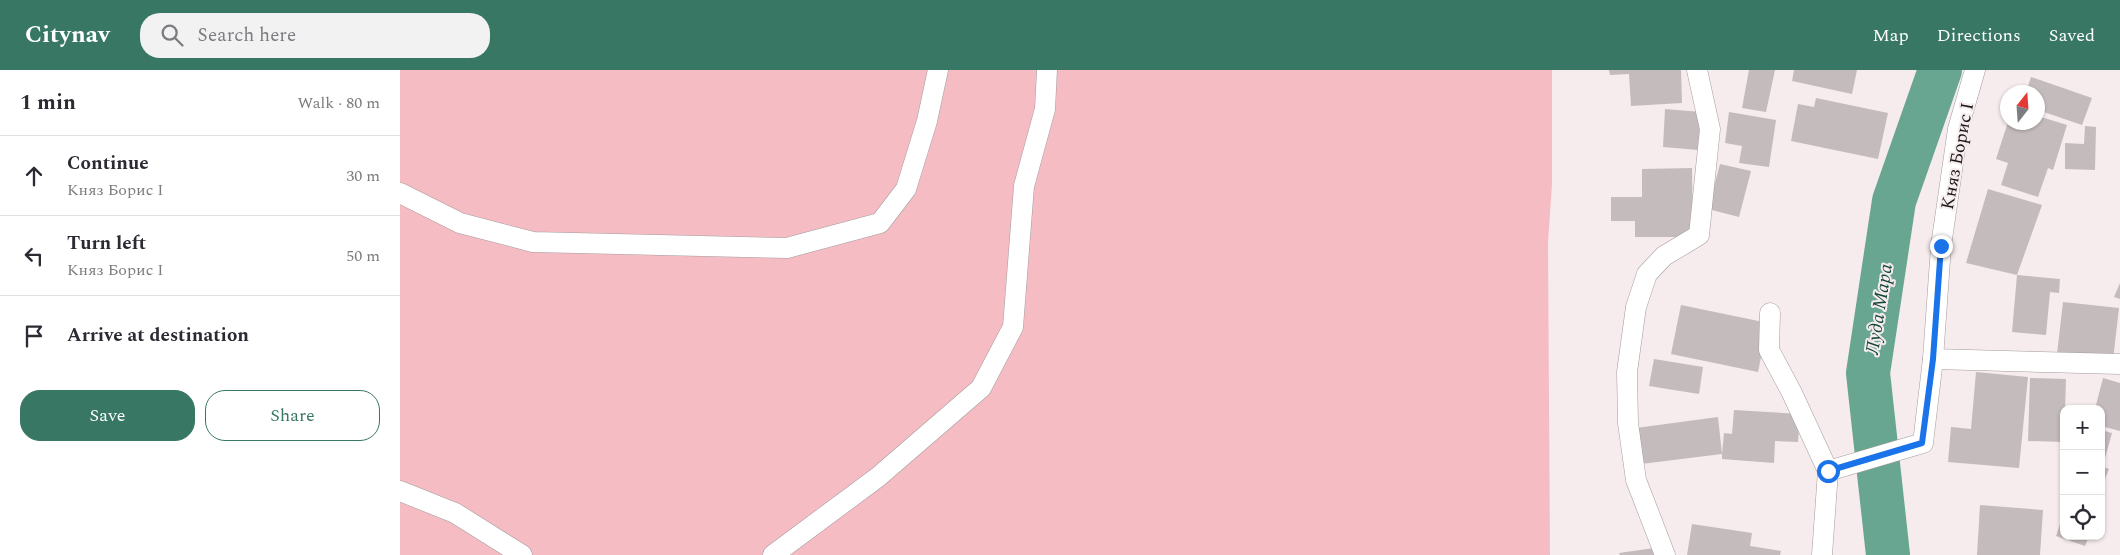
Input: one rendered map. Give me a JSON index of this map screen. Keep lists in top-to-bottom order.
{
  "streets": {
    "street": ["Княз Борис I"]
  },
  "water": ["Луда Мара"],
  "north": "top",
  "page": {
    "header": "Citynav",
    "search": "Search here",
    "nav": ["Map", "Directions", "Saved"],
    "heading": ["1 min", "Walk · 80 m"],
    "list": [
      ["Continue", "Княз Борис I", "30 m"],
      ["Turn left", "Княз Борис I", "50 m"],
      "Arrive at destination"
    ],
    "buttons": ["Save", "Share"],
    "map_buttons": ["+", "−"]
  }
}
